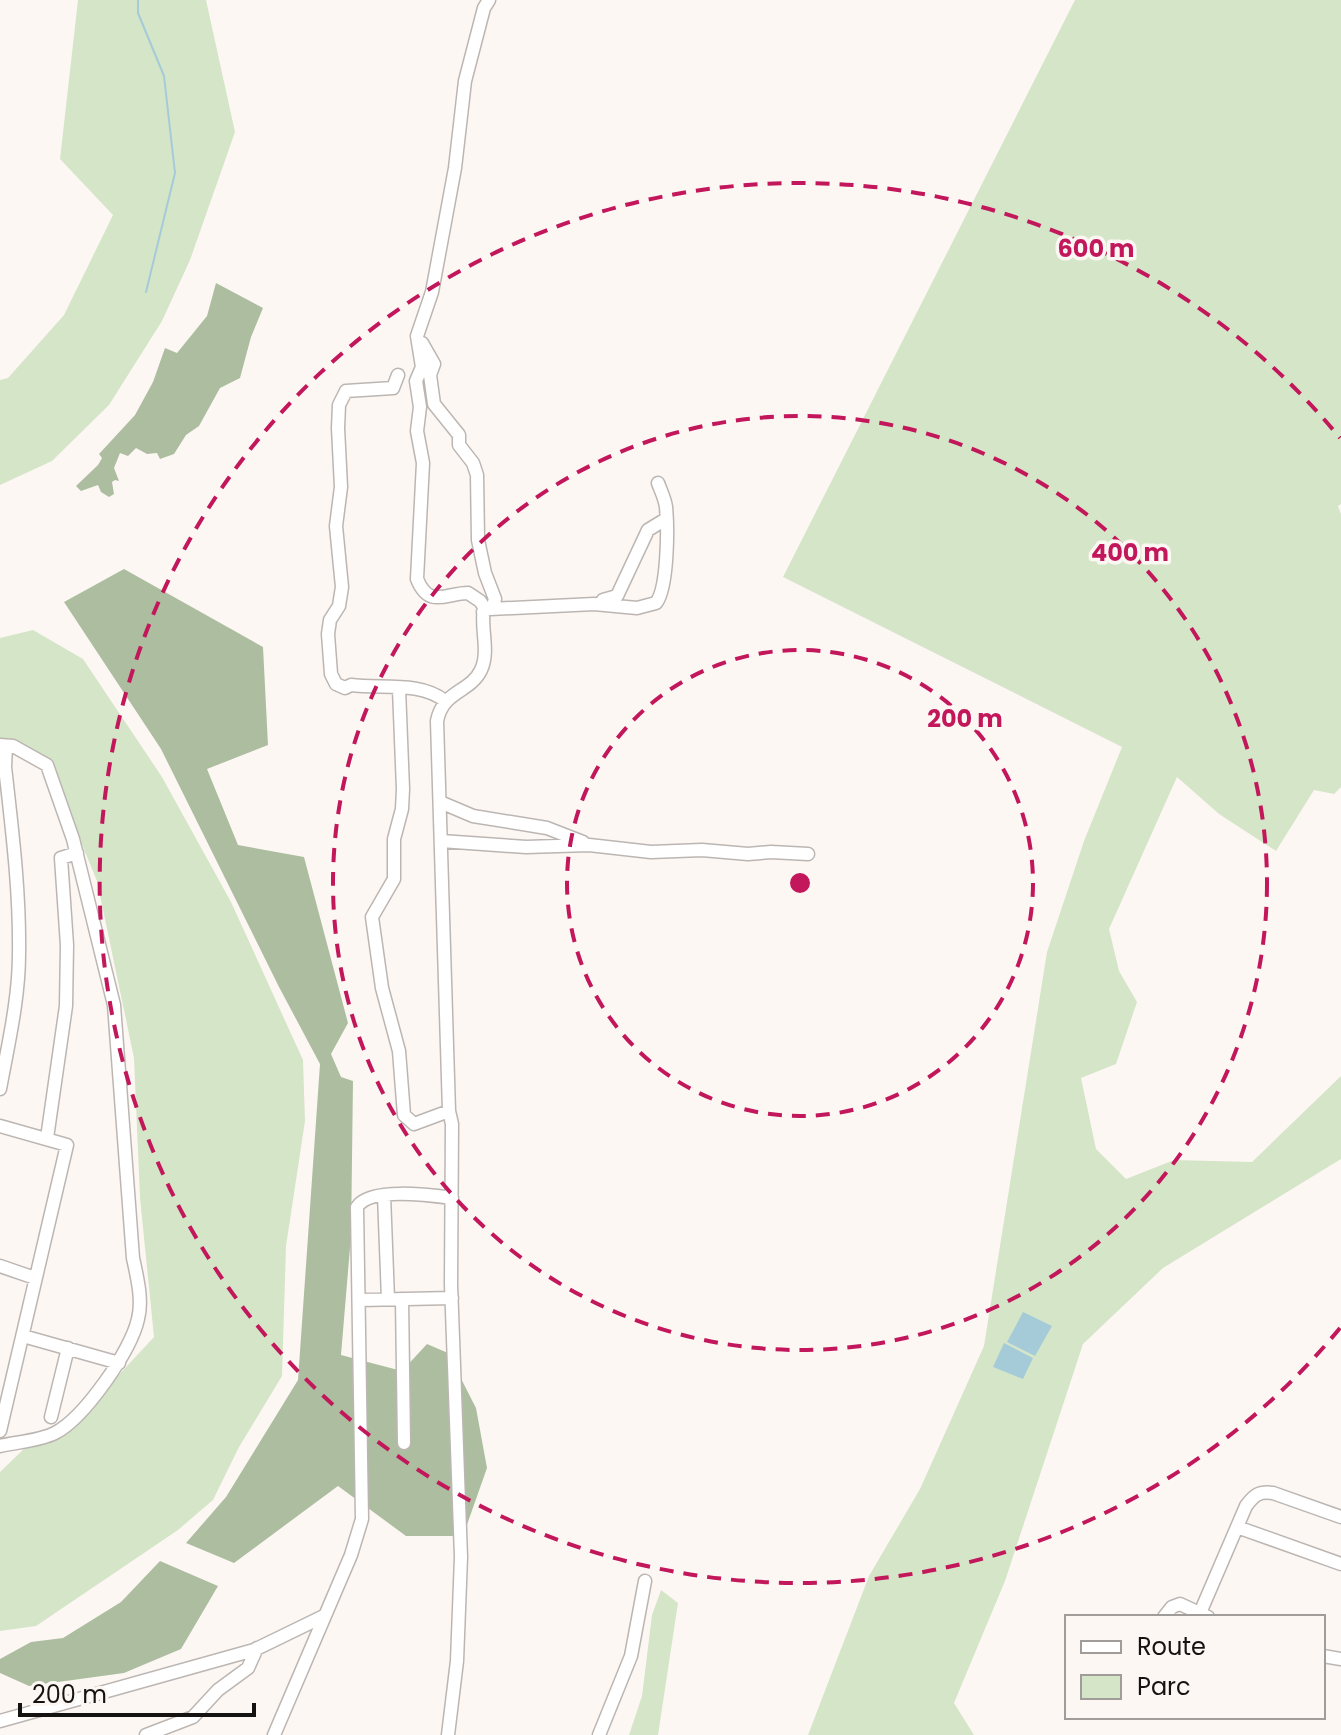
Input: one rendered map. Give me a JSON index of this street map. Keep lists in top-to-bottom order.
{
  "legend": ["Route", "Parc"],
  "scale_bar": "200 m",
  "rings": ["600 m", "400 m", "200 m"]
}
